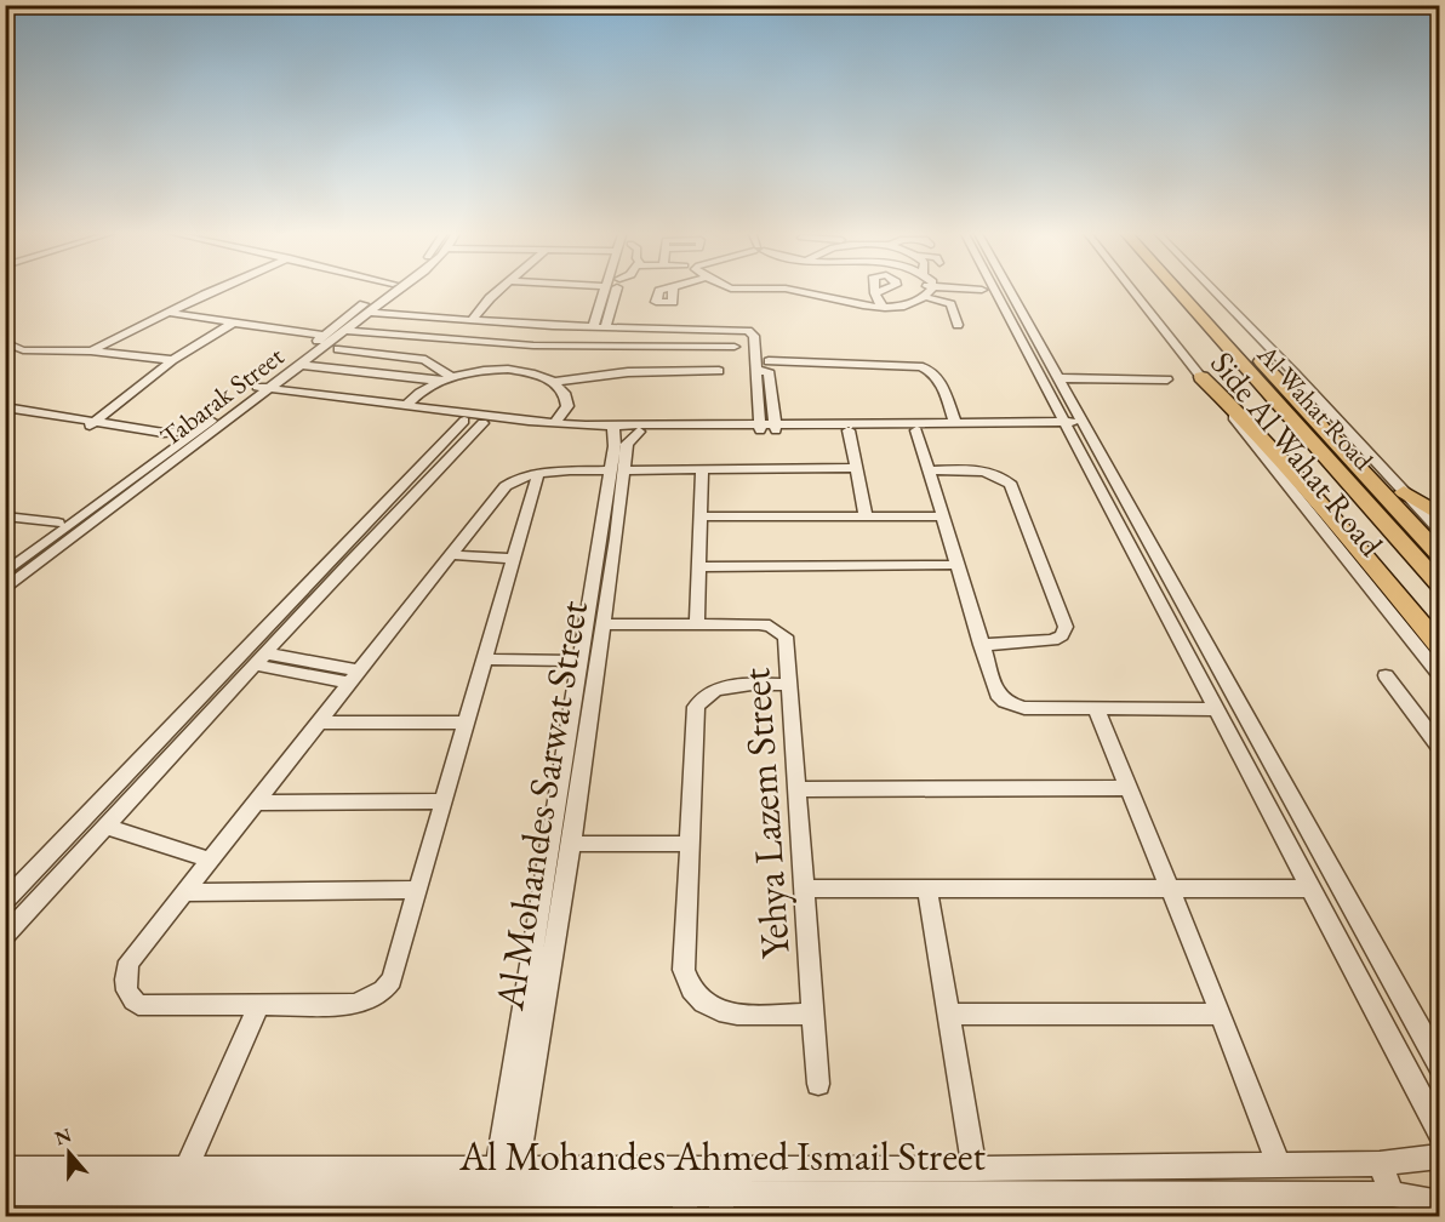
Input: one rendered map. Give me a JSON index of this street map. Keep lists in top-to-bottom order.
{
  "streets": {
    "highway": ["Al Wahat Road"],
    "street": [
      "Tabarak Street",
      "Side Al Wahat Road",
      "Al Mohandes Sarwat Street",
      "Yehya Lazem Street",
      "Al Mohandes Ahmed Ismail Street"
    ]
  },
  "crossings": [
    ["Al Mohandes Sarwat Street", "Yehya Lazem Street"],
    ["Al Mohandes Sarwat Street", "Al Mohandes Ahmed Ismail Street"]
  ],
  "north": "top"
}
